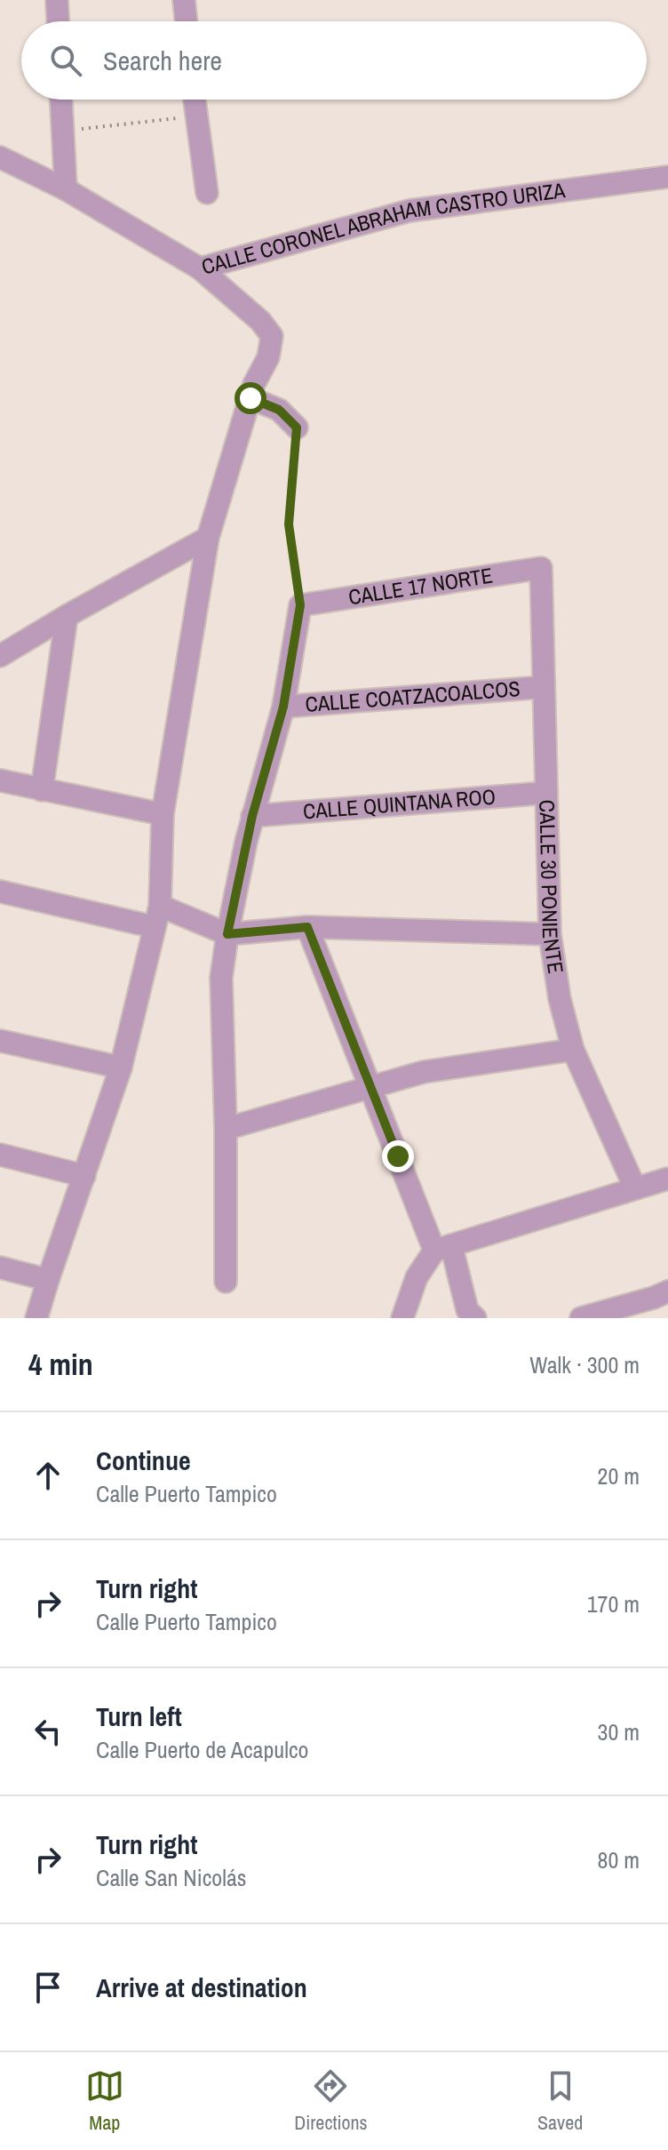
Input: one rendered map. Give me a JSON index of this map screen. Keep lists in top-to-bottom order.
{
  "streets": {
    "street": [
      "CALLE CORONEL ABRAHAM CASTRO URIZA",
      "CALLE 17 NORTE",
      "CALLE COATZACOALCOS",
      "CALLE QUINTANA ROO",
      "CALLE 30 PONIENTE"
    ]
  },
  "crossings": [
    ["CALLE 17 NORTE", "CALLE 30 PONIENTE"],
    ["CALLE COATZACOALCOS", "CALLE 30 PONIENTE"],
    ["CALLE QUINTANA ROO", "CALLE 30 PONIENTE"]
  ],
  "page": {
    "search": "Search here",
    "heading": ["4 min", "Walk · 300 m"],
    "list": [
      ["Continue", "Calle Puerto Tampico", "20 m"],
      ["Turn right", "Calle Puerto Tampico", "170 m"],
      ["Turn left", "Calle Puerto de Acapulco", "30 m"],
      ["Turn right", "Calle San Nicolás", "80 m"],
      "Arrive at destination"
    ],
    "nav": ["Map", "Directions", "Saved"]
  }
}
